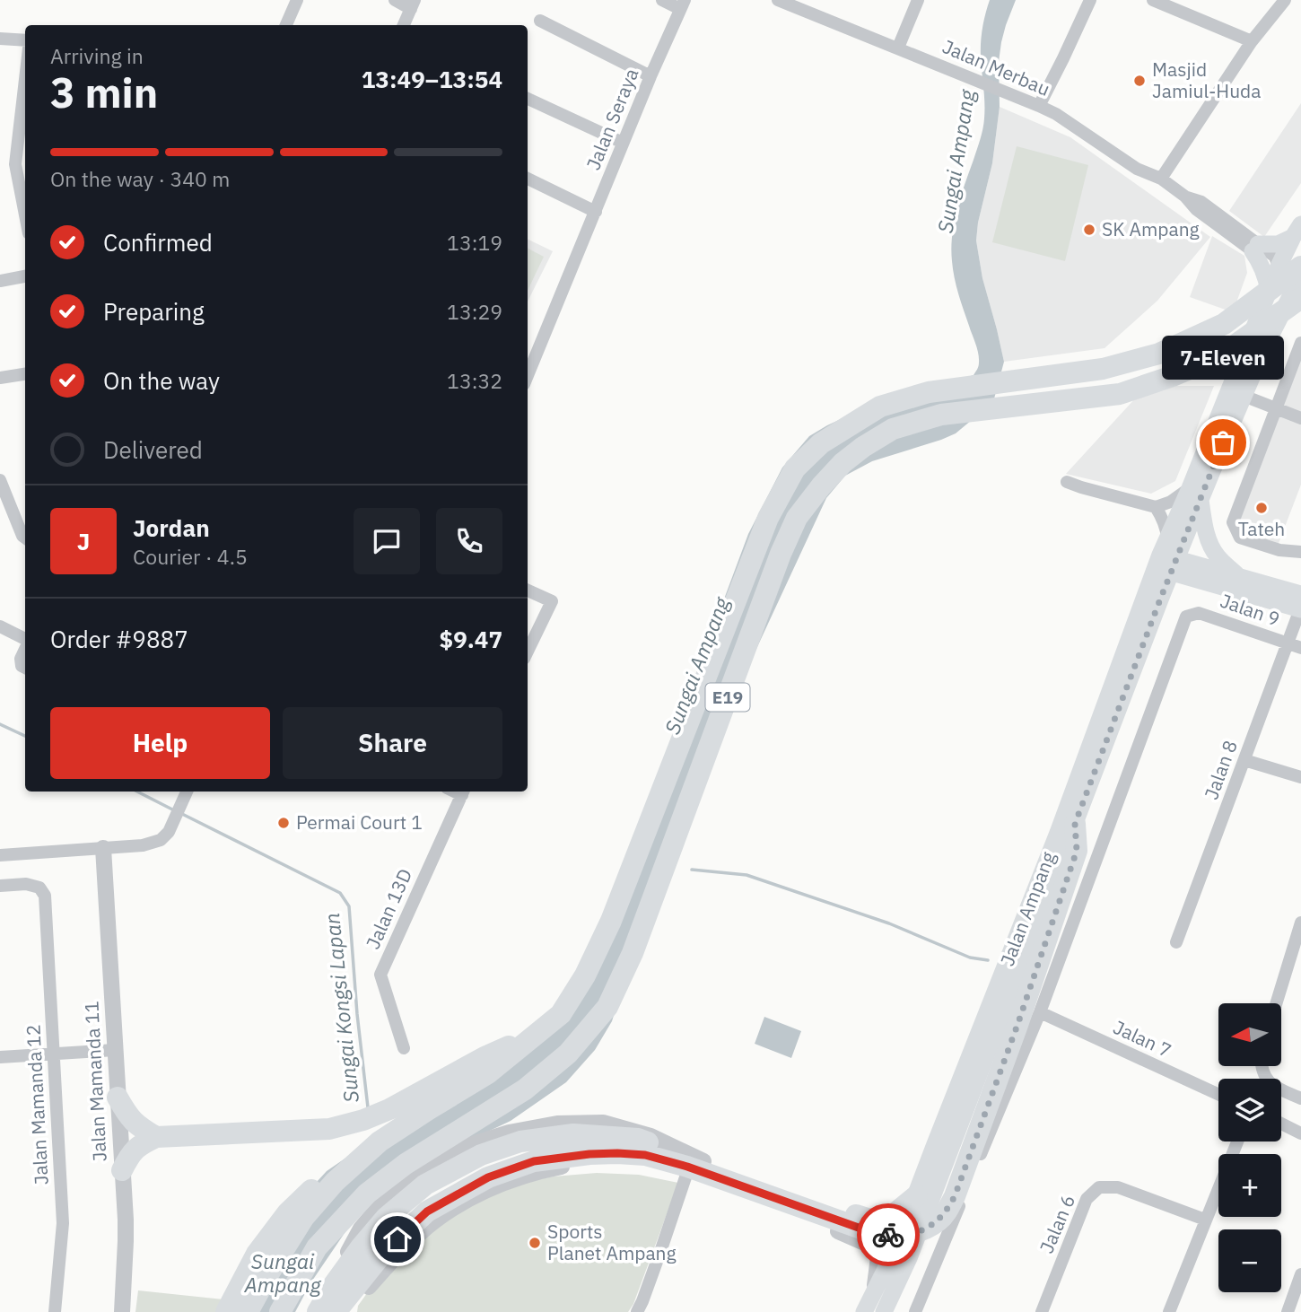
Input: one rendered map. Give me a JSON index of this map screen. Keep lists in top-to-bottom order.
{
  "streets": {
    "highway": ["E19"],
    "main road": ["Jalan Ampang"],
    "street": [
      "Jalan Merbau",
      "Jalan Seraya",
      "Jalan 9",
      "Jalan 8",
      "Jalan 13D",
      "Jalan 7",
      "Jalan Mamanda 11",
      "Jalan Mamanda 12",
      "Jalan 6"
    ]
  },
  "crossings": [
    ["Jalan Merbau", "Jalan Ampang"],
    ["Jalan 9", "Jalan 8"],
    ["Jalan 9", "Jalan 7"]
  ],
  "water": ["Sungai Ampang", "Sungai Kongsi Lapan"],
  "places": [
    "Masjid Jamiul-Huda",
    "SK Ampang",
    "7-Eleven",
    "Tateh",
    "Permai Court 1",
    "Sports Planet Ampang"
  ],
  "north": "left",
  "page": {
    "heading": ["3 min", "Arriving in", "13:49–13:54"],
    "panel": [
      "Jordan",
      "Courier · 4.5",
      "Order #9887",
      "$9.47"
    ],
    "bar": "On the way · 340 m",
    "list": [
      ["Confirmed", "13:19"],
      ["Preparing", "13:29"],
      ["On the way", "13:32"],
      "Delivered"
    ],
    "bubble": "7-Eleven",
    "round": "J",
    "buttons": ["Help", "Share"],
    "map_buttons": ["+", "−"]
  }
}
